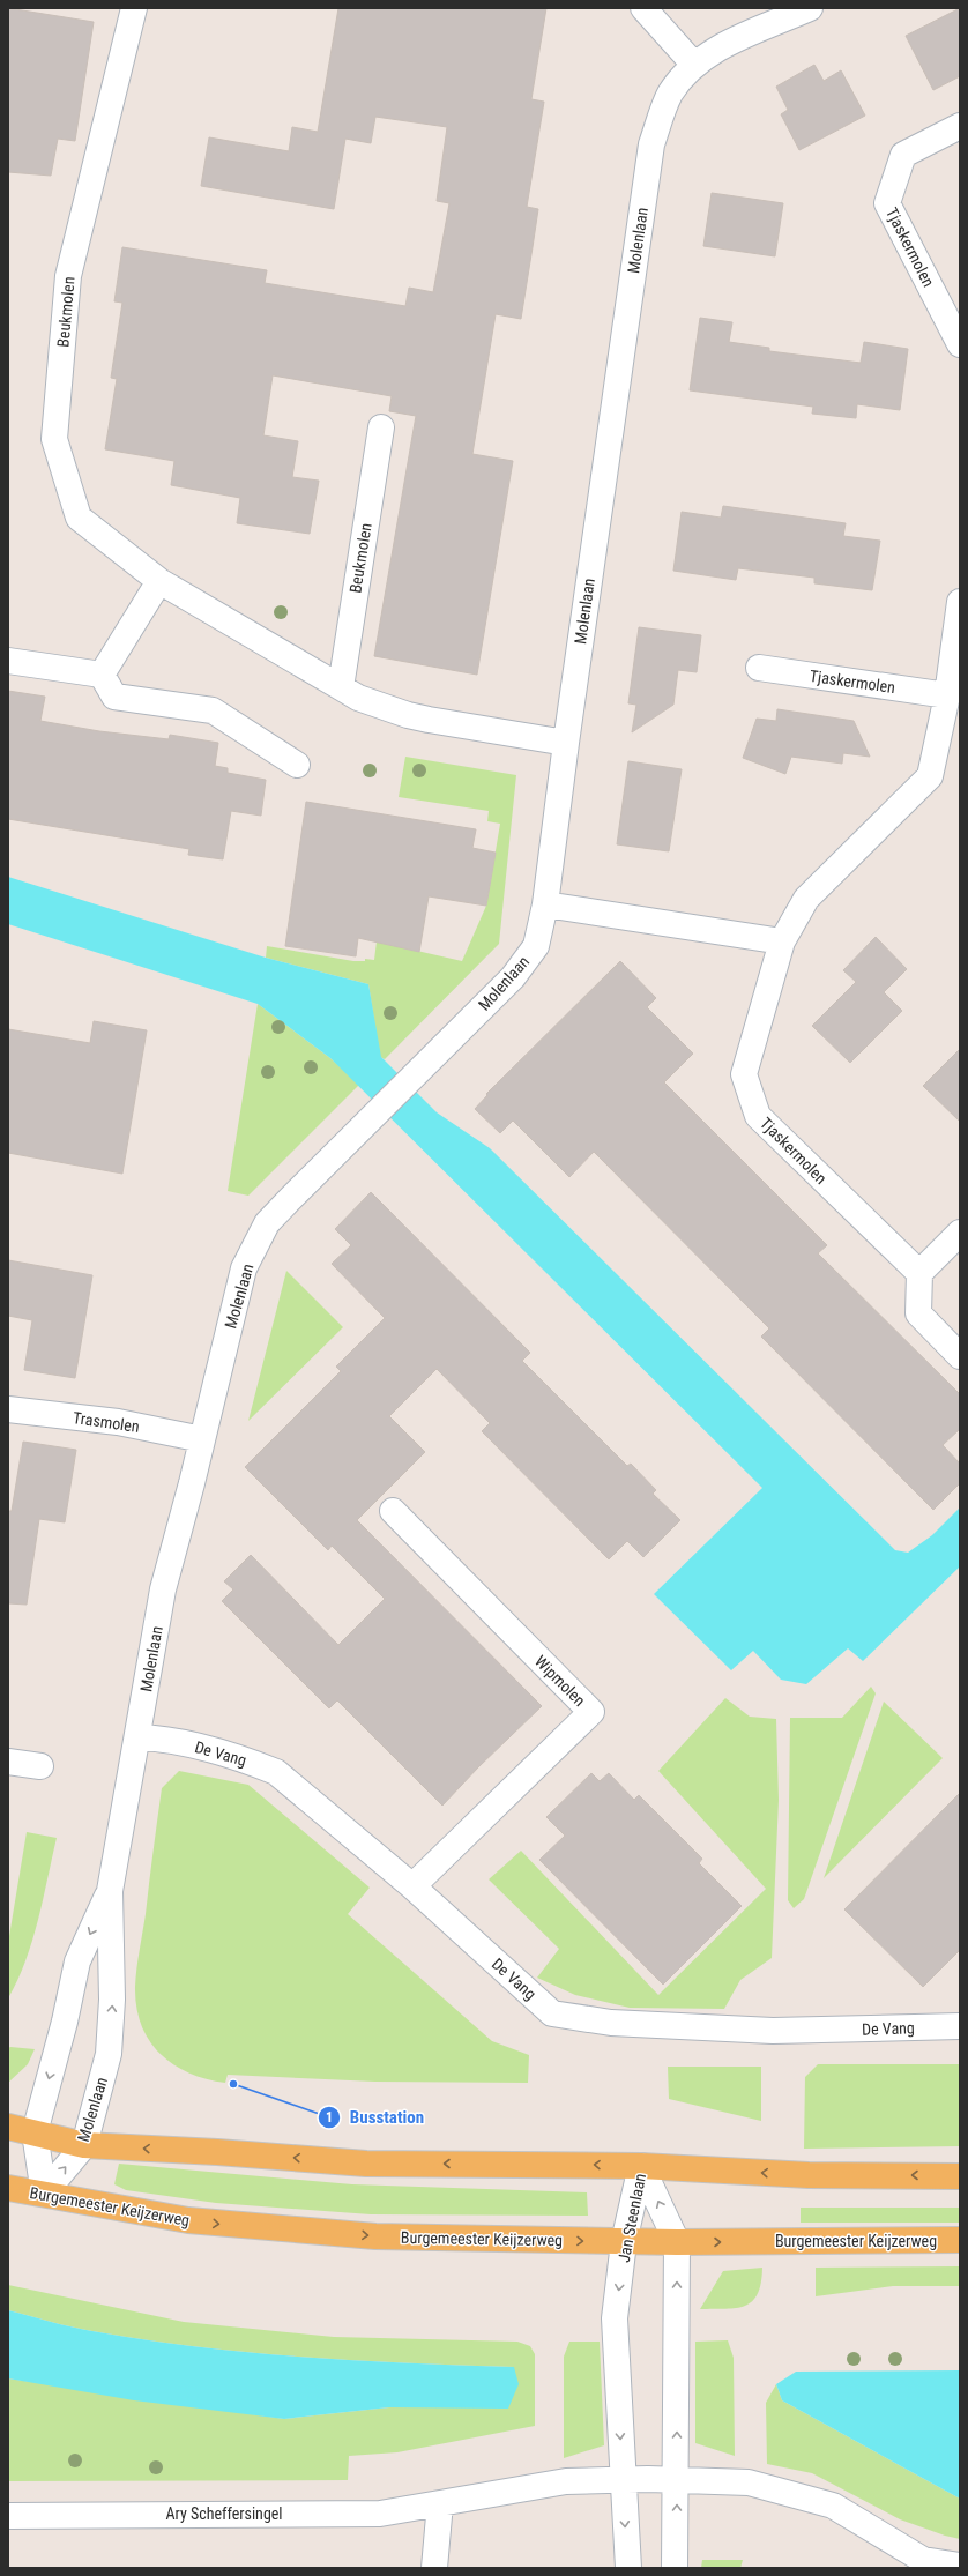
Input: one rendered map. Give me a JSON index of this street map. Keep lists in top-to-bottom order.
{
  "streets": {
    "main road": ["Burgemeester Keijzerweg"],
    "street": [
      "Molenlaan",
      "Tjaskermolen",
      "Beukmolen",
      "Trasmolen",
      "Wipmolen",
      "De Vang",
      "Jan Steenlaan",
      "Ary Scheffersingel"
    ]
  },
  "crossings": [
    ["Molenlaan", "Beukmolen"],
    ["Molenlaan", "Trasmolen"],
    ["Molenlaan", "De Vang"],
    ["Molenlaan", "Burgemeester Keijzerweg"],
    ["Wipmolen", "De Vang"],
    ["Burgemeester Keijzerweg", "Jan Steenlaan"],
    ["Jan Steenlaan", "Ary Scheffersingel"]
  ],
  "places": ["Busstation"]
}
